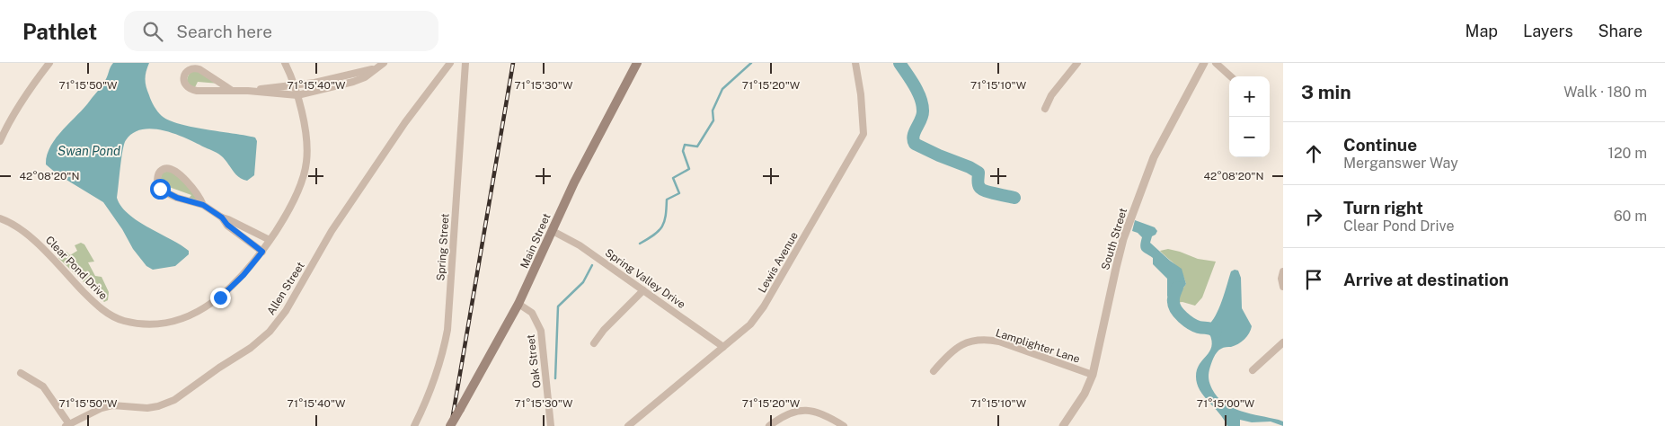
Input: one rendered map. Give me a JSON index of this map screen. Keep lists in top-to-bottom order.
{
  "streets": {
    "main road": ["Main Street"],
    "street": [
      "South Street",
      "Spring Street",
      "Lewis Avenue",
      "Clear Pond Drive",
      "Spring Valley Drive",
      "Allen Street",
      "Lamplighter Lane",
      "Oak Street"
    ]
  },
  "crossings": [
    ["South Street", "Lamplighter Lane"],
    ["Main Street", "Spring Valley Drive"],
    ["Main Street", "Oak Street"],
    ["Lewis Avenue", "Spring Valley Drive"]
  ],
  "water": ["Swan Pond"],
  "page": {
    "header": "Pathlet",
    "search": "Search here",
    "nav": ["Map", "Layers", "Share"],
    "heading": ["3 min", "Walk · 180 m"],
    "map_buttons": ["+", "−"],
    "list": [
      ["Continue", "Merganswer Way", "120 m"],
      ["Turn right", "Clear Pond Drive", "60 m"],
      "Arrive at destination"
    ]
  },
  "coordinates": [
    "71°15'50\"W",
    "71°15'40\"W",
    "71°15'30\"W",
    "71°15'20\"W",
    "71°15'10\"W",
    "42°08'20\"N",
    "71°15'00\"W"
  ]
}
